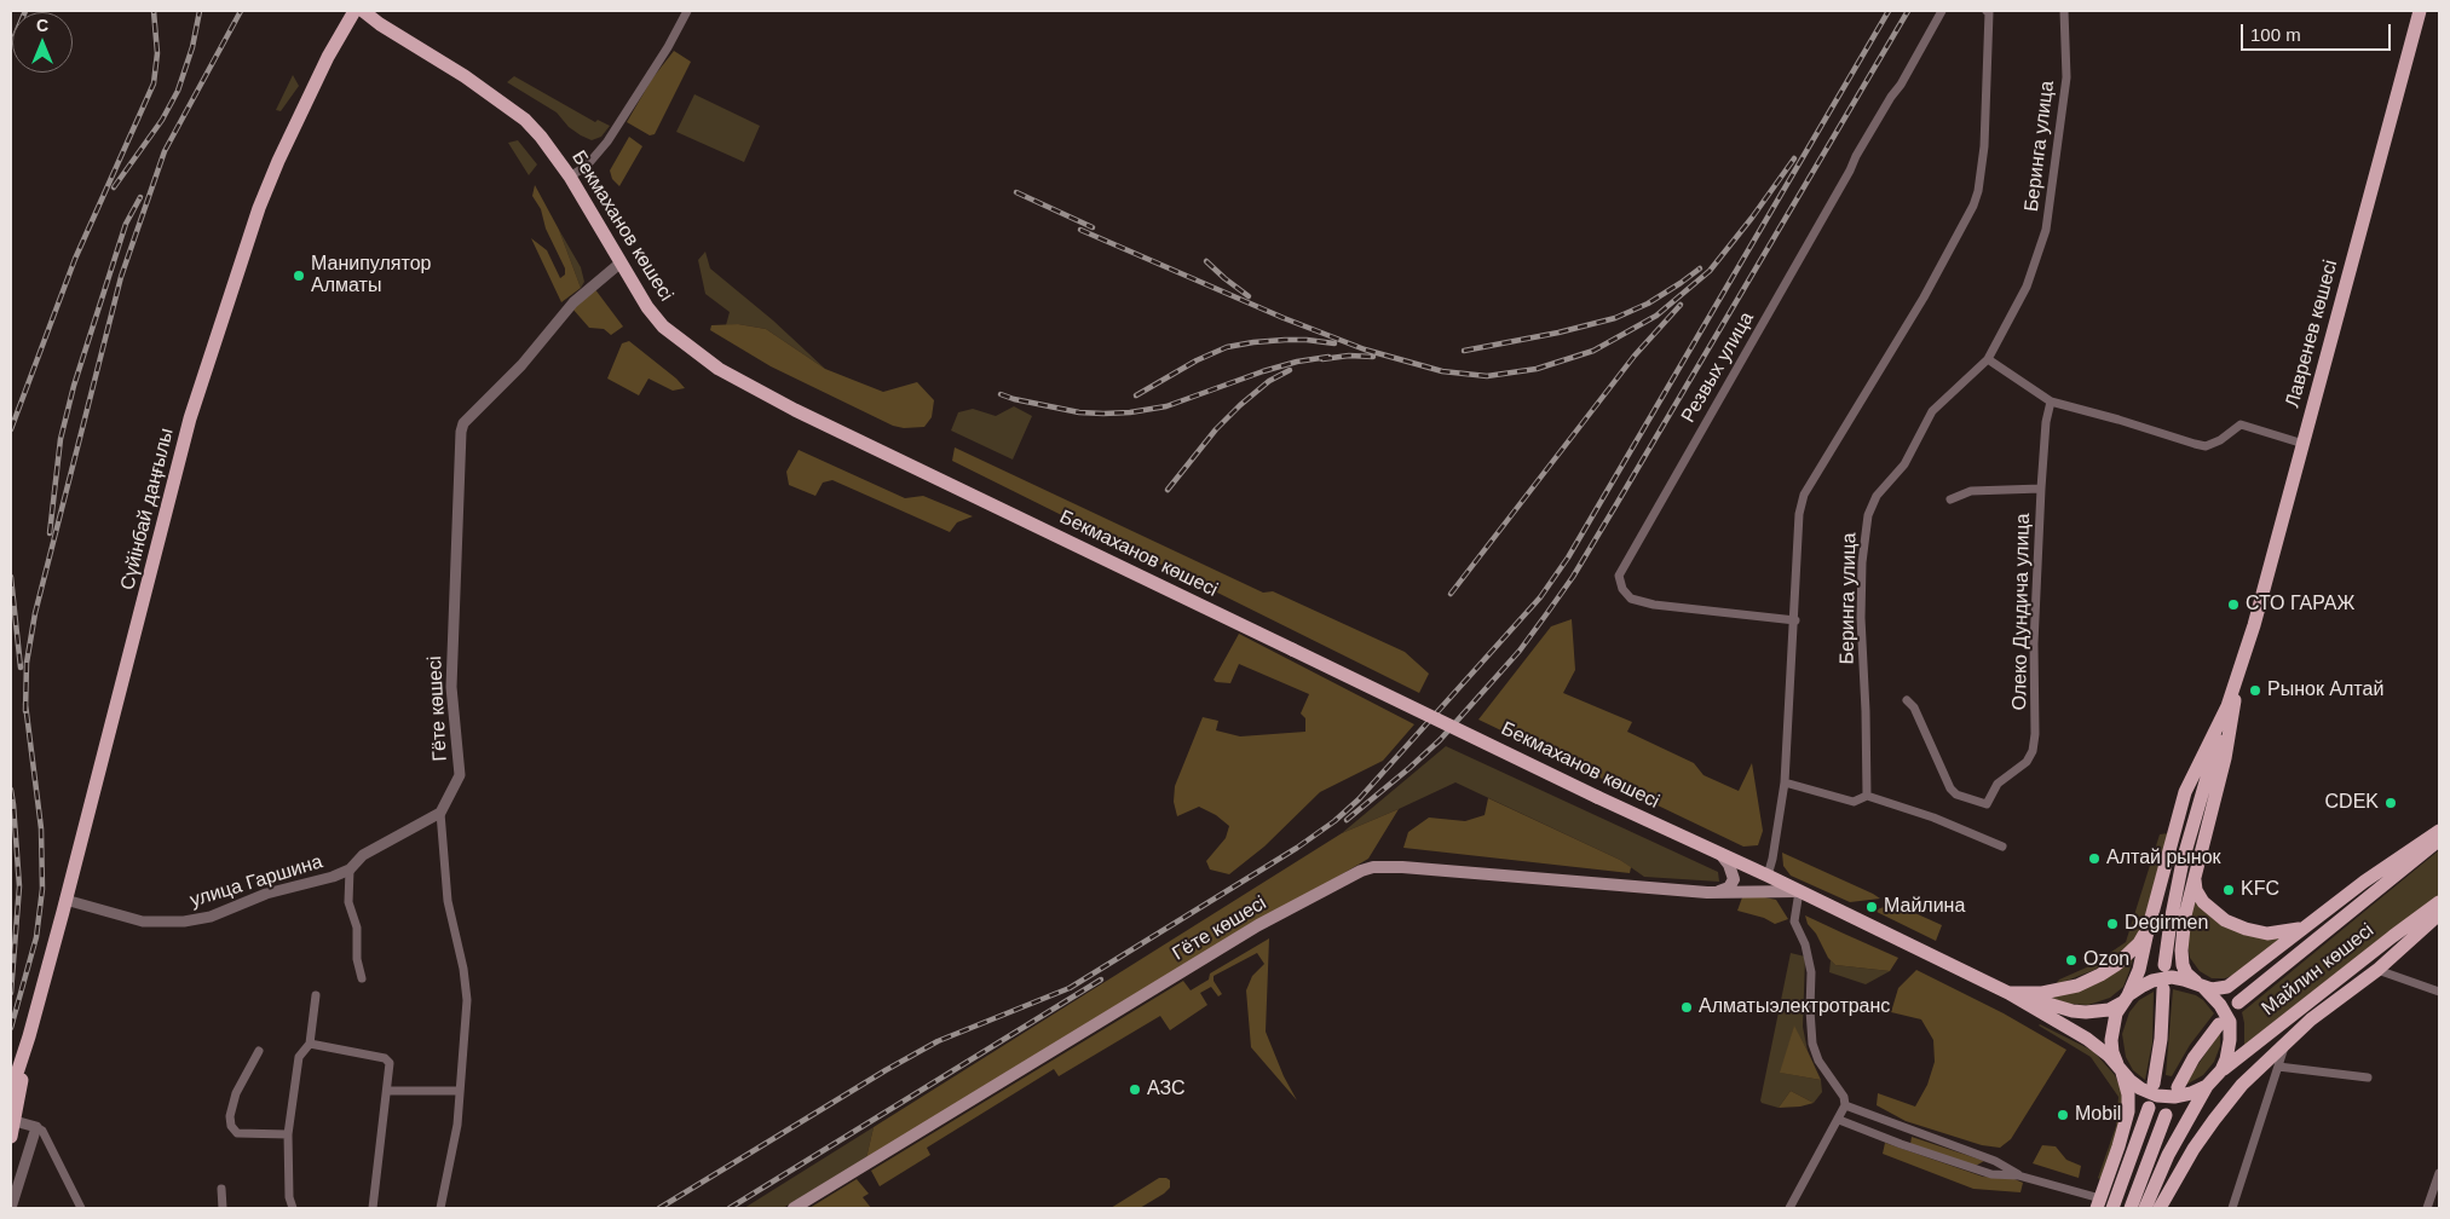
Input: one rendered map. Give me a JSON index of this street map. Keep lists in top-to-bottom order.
{
  "streets": {
    "main road": [
      "Бекмаханов көшесі",
      "Лавренев көшесі",
      "Сүйінбай даңғылы",
      "Гёте көшесі",
      "Майлин көшесі"
    ],
    "street": [
      "Беринга улица",
      "Резвых улица",
      "Олеко Дундича улица",
      "улица Гаршина"
    ]
  },
  "crossings": [
    ["Бекмаханов көшесі", "Лавренев көшесі"],
    ["Бекмаханов көшесі", "Гёте көшесі"],
    ["Бекмаханов көшесі", "Майлин көшесі"],
    ["Лавренев көшесі", "Майлин көшесі"],
    ["Сүйінбай даңғылы", "улица Гаршина"],
    ["Гёте көшесі", "улица Гаршина"]
  ],
  "places": [
    "Манипулятор Алматы",
    "СТО ГАРАЖ",
    "Рынoк Алтай",
    "CDEK",
    "Алтай рынок",
    "KFC",
    "Майлина",
    "Degirmen",
    "Ozon",
    "Алматыэлектротранс",
    "АЗС",
    "Mobil"
  ],
  "scale_bar": "100 m",
  "north": "top"
}
